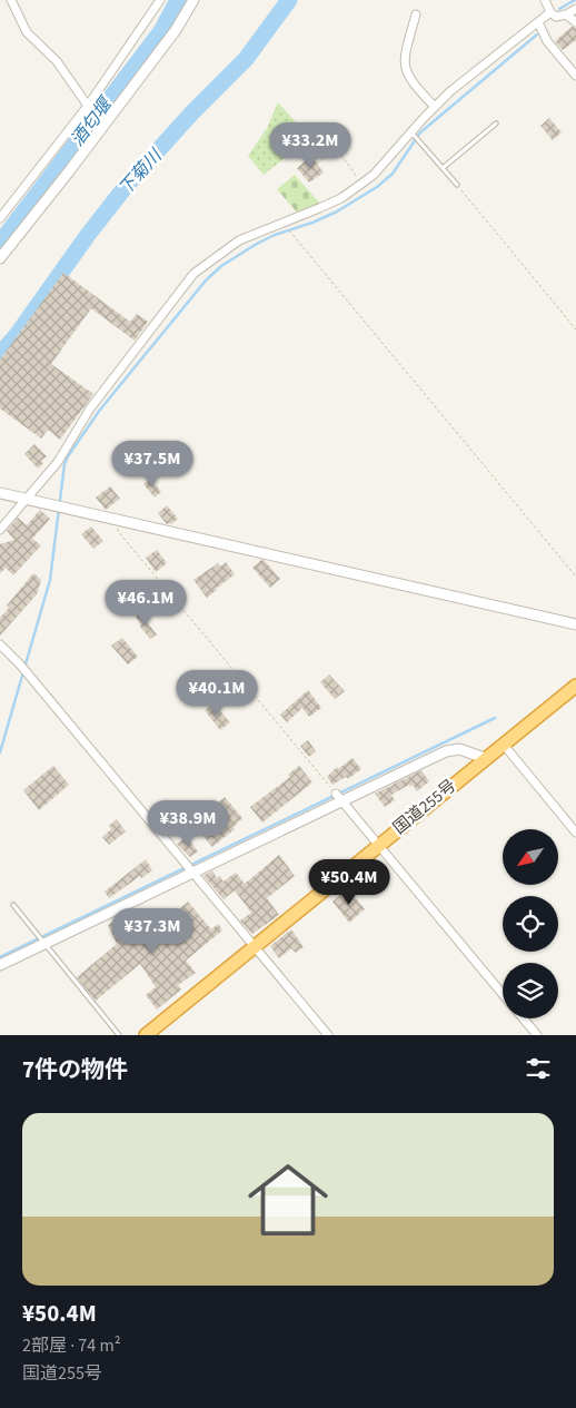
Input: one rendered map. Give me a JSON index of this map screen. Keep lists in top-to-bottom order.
{
  "streets": {
    "highway": ["国道255号"]
  },
  "water": ["酒匂堰", "下菊川"],
  "north": "bottom left",
  "page": {
    "price": [
      "¥33.2M",
      "¥37.5M",
      "¥46.1M",
      "¥40.1M",
      "¥38.9M",
      "¥50.4M",
      "¥37.3M"
    ],
    "heading": "7件の物件",
    "list": [
      {
        "name": "¥50.4M",
        "note": "2部屋 · 74 m² · 国道255号"
      }
    ]
  }
}
